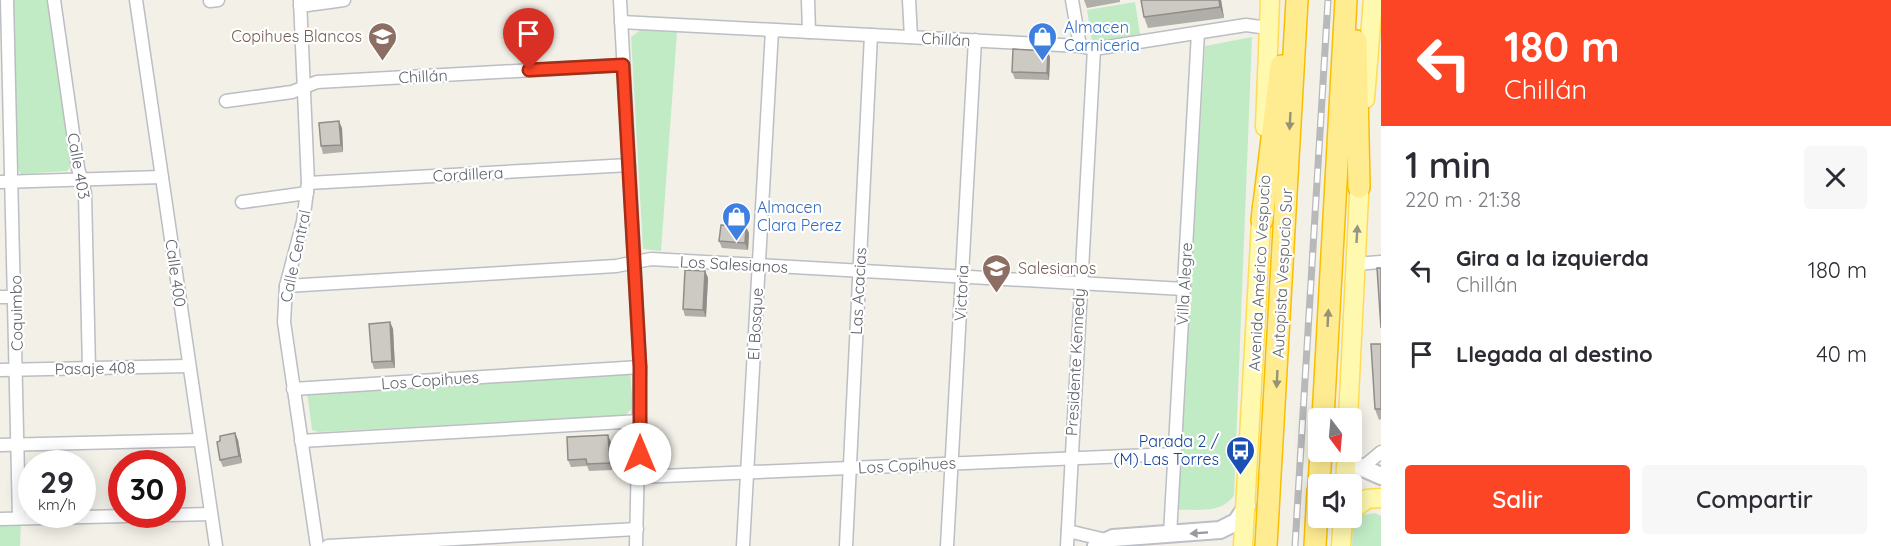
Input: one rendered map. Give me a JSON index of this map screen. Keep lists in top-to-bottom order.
{
  "streets": {
    "highway": ["Autopista Vespucio Sur"],
    "main road": ["Avenida Américo Vespucio"],
    "street": [
      "Chillán",
      "Calle 403",
      "Cordillera",
      "Calle Central",
      "Los Salesianos",
      "Calle 400",
      "Villa Alegre",
      "Las Acacias",
      "Victoria",
      "Coquimbo",
      "El Bosque",
      "Presidente Kennedy",
      "Pasaje 408",
      "Los Copihues"
    ]
  },
  "crossings": [
    ["Chillán", "Calle Central"],
    ["Chillán", "Avenida Américo Vespucio"],
    ["Chillán", "Villa Alegre"],
    ["Chillán", "Las Acacias"],
    ["Chillán", "Victoria"],
    ["Chillán", "El Bosque"],
    ["Chillán", "Presidente Kennedy"],
    ["Calle 403", "Pasaje 408"],
    ["Cordillera", "Calle Central"],
    ["Calle Central", "Los Salesianos"],
    ["Calle Central", "Los Copihues"],
    ["Los Salesianos", "Villa Alegre"],
    ["Los Salesianos", "Las Acacias"],
    ["Los Salesianos", "Victoria"],
    ["Los Salesianos", "El Bosque"],
    ["Los Salesianos", "Presidente Kennedy"],
    ["Calle 400", "Pasaje 408"],
    ["Villa Alegre", "Los Copihues"],
    ["Las Acacias", "Los Copihues"],
    ["Victoria", "Los Copihues"],
    ["Coquimbo", "Pasaje 408"],
    ["El Bosque", "Los Copihues"],
    ["Presidente Kennedy", "Los Copihues"]
  ],
  "places": {
    "school or university": ["Copihues Blancos", "Salesianos"],
    "shop": ["Almacen Carniceria", "Almacen Clara Perez"],
    "bus stop": ["Parada 2 / (M) Las Torres"]
  },
  "north": "bottom",
  "page": {
    "turn": ["180 m", "Chillán"],
    "heading": ["1 min", "220 m · 21:38"],
    "list": [
      {
        "name": "Gira a la izquierda",
        "note": "Chillán",
        "value": "180 m"
      },
      {
        "name": "Llegada al destino",
        "value": "40 m"
      }
    ],
    "speed": "29 km/h",
    "limit": "30",
    "buttons": ["Salir", "Compartir"]
  }
}
